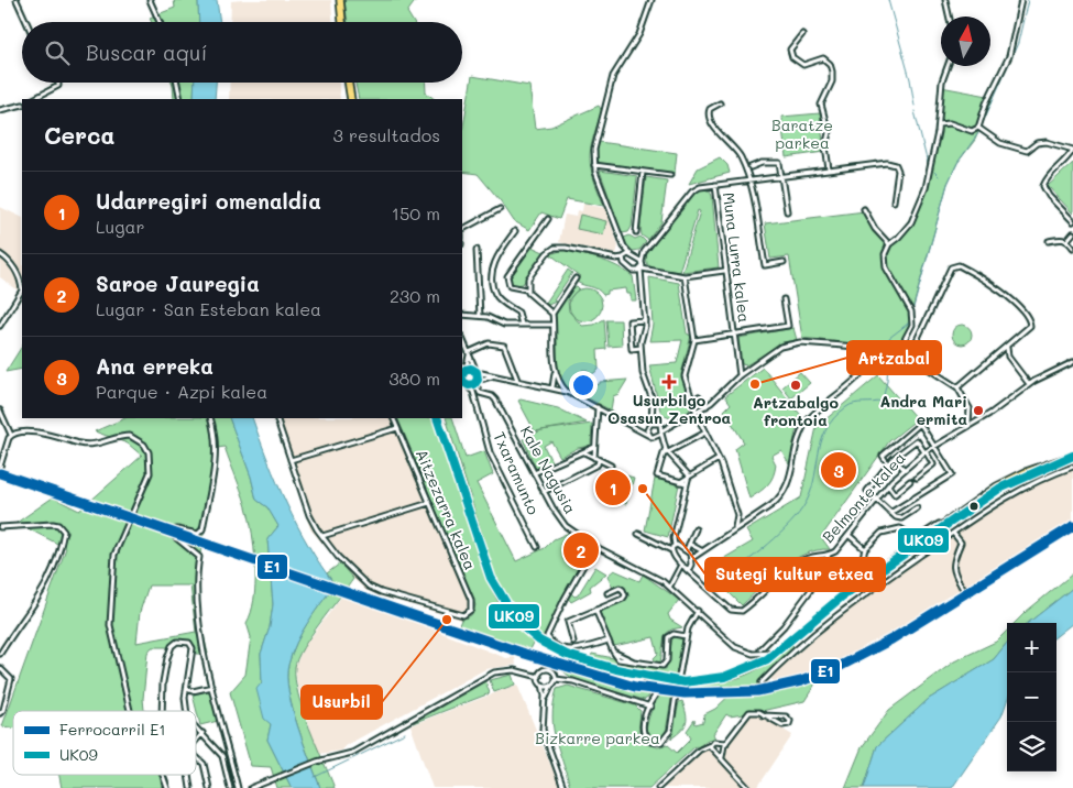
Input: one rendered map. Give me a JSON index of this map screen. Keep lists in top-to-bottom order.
{
  "streets": {
    "street": [
      "Muna Lurra kalea",
      "Kale Nagusia",
      "Txaramunto",
      "Belmonte kalea",
      "Aitzezarra kalea"
    ]
  },
  "crossings": [
    ["Kale Nagusia", "Txaramunto"]
  ],
  "parks": ["Baratze parkea", "Bizkarre parkea"],
  "places": {
    "health": ["Usurbilgo Osasun Zentroa"],
    "other": [
      "Artzabal",
      "Artzabalgo frontoia",
      "Andra Mari ermita",
      "Sutegi kultur etxea",
      "Usurbil"
    ]
  },
  "lines": ["transit line UK09", "rail line E1"],
  "legend": ["Ferrocarril E1", "UK09"],
  "north": "top",
  "page": {
    "search": "Buscar aquí",
    "heading": ["Cerca", "3 resultados"],
    "list": [
      {
        "mark": "1",
        "name": "Udarregiri omenaldia",
        "note": "Lugar",
        "value": "150 m"
      },
      {
        "mark": "2",
        "name": "Saroe Jauregia",
        "note": "Lugar · San Esteban kalea",
        "value": "230 m"
      },
      {
        "mark": "3",
        "name": "Ana erreka",
        "note": "Parque · Azpi kalea",
        "value": "380 m"
      }
    ],
    "pins": ["3", "1", "2"],
    "map_buttons": ["+", "−"]
  }
}
